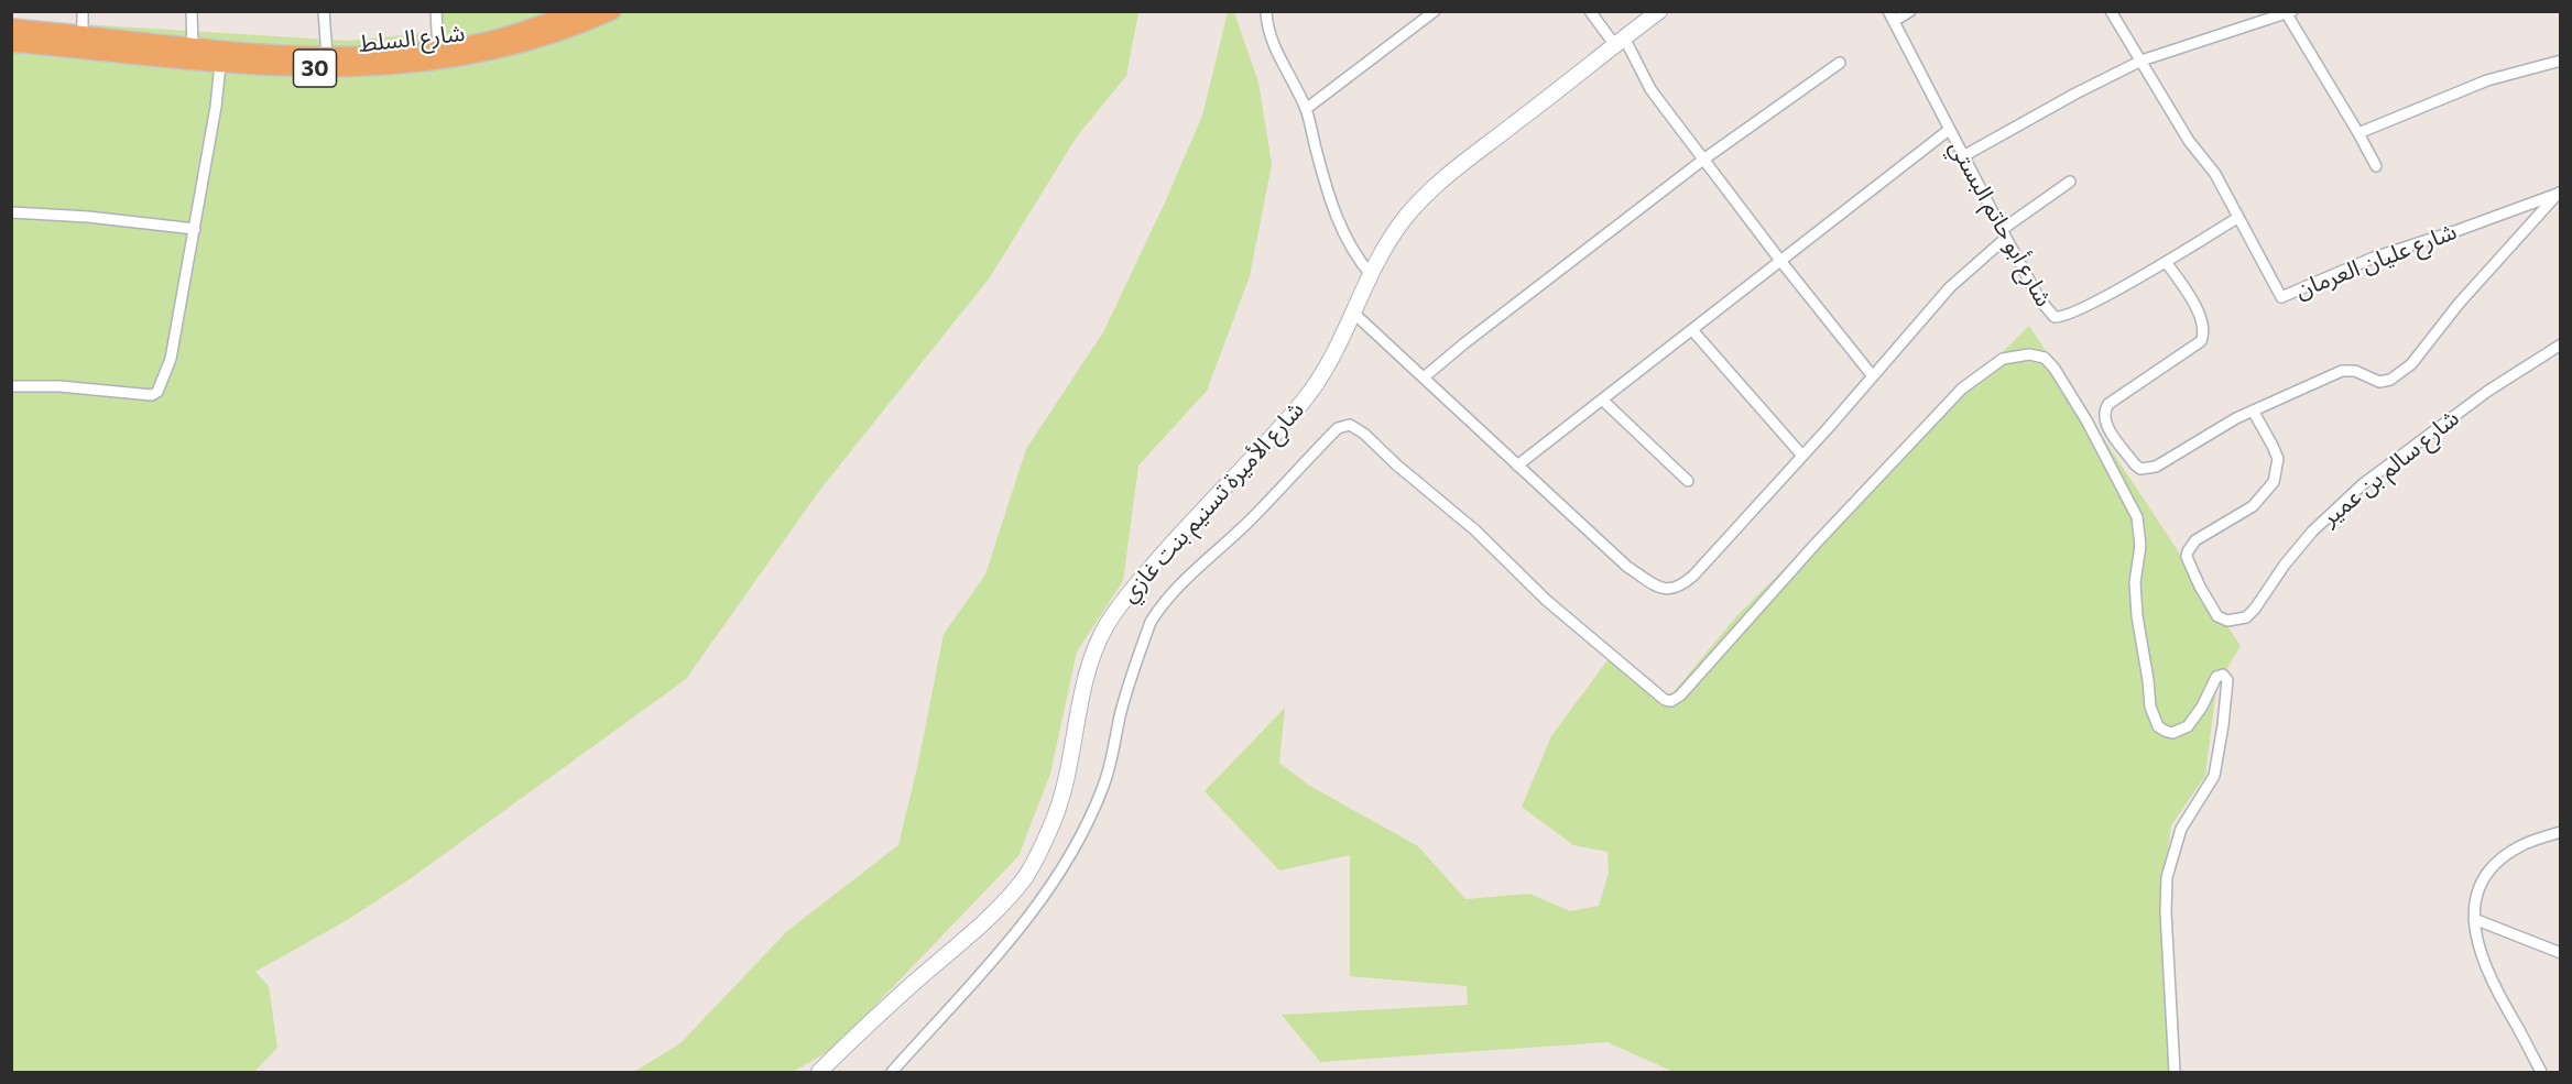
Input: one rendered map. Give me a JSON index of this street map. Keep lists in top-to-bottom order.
{
  "streets": {
    "main road": ["شارع السلط", "30", "شارع الأميرة تسنيم بنت غازي"],
    "street": ["شارع أبو حاتم البستي", "شارع عليان العرمان", "شارع سالم بن عمير"]
  },
  "crossings": [
    ["شارع أبو حاتم البستي", "شارع عليان العرمان"]
  ]
}
